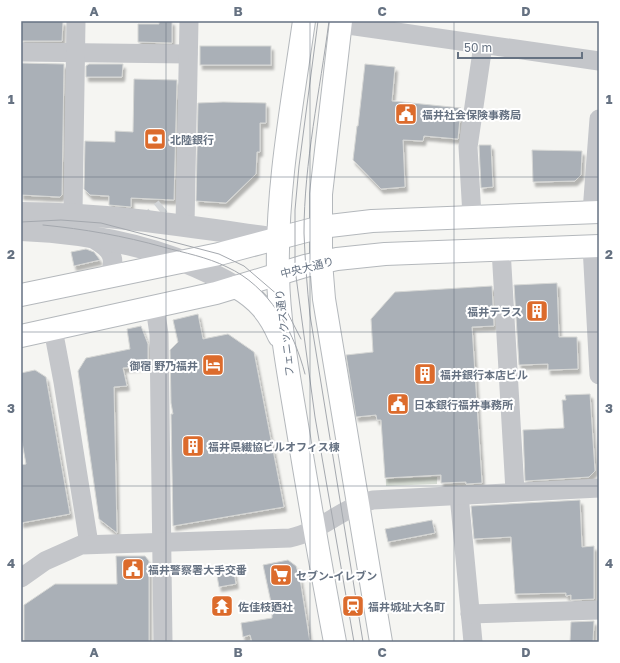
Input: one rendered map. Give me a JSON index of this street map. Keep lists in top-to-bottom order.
{
  "streets": {
    "main road": ["中央大通り", "フェニックス通り"]
  },
  "crossings": [
    ["中央大通り", "フェニックス通り"]
  ],
  "places": {
    "public building": ["福井社会保険事務局", "日本銀行福井事務所", "福井警察署大手交番"],
    "bank": ["北陸銀行"],
    "building": ["福井テラス", "福井銀行本店ビル", "福井県繊協ビルオフィス棟"],
    "hotel": ["御宿 野乃福井"],
    "supermarket": ["セブン-イレブン"],
    "temple": ["佐佳枝廼社"],
    "station": ["福井城址大名町"]
  },
  "scale_bar": "50 m",
  "grid": {
    "columns": [
      "A",
      "B",
      "C",
      "D"
    ],
    "rows": [
      "1",
      "2",
      "3",
      "4"
    ]
  }
}
